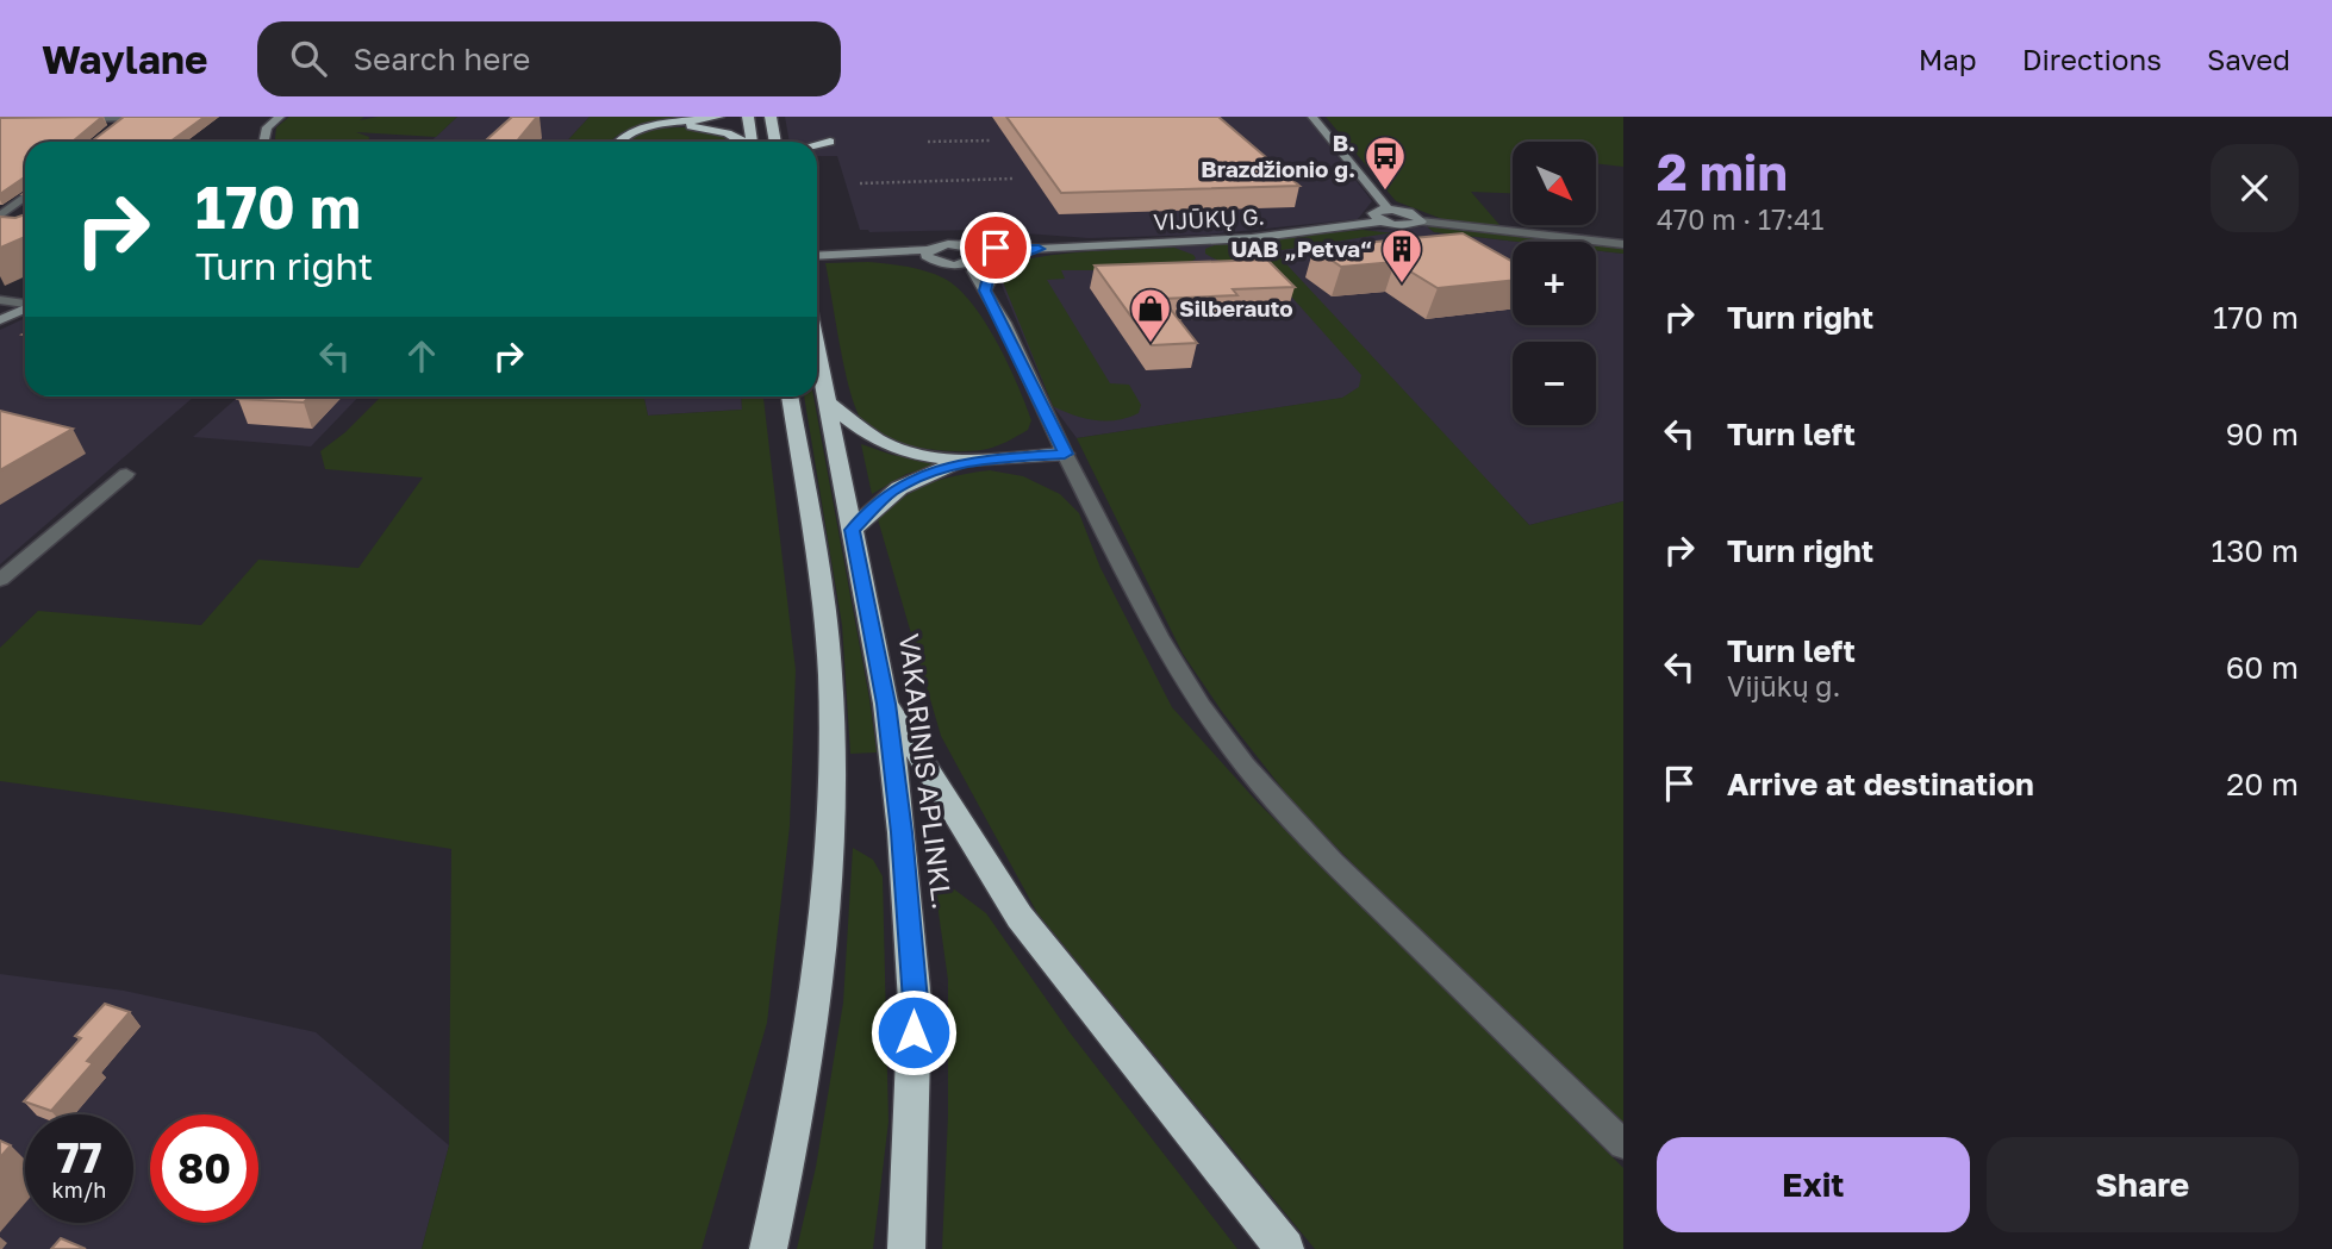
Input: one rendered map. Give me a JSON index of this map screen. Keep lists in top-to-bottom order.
{
  "streets": {
    "highway": ["VAKARINIS APLINKL."],
    "street": ["VIJŪKŲ G."]
  },
  "places": {
    "bus stop": ["B. Brazdžionio g."],
    "building": ["UAB „Petva“"],
    "shop": ["Silberauto"]
  },
  "north": "bottom right",
  "page": {
    "header": "Waylane",
    "search": "Search here",
    "nav": ["Map", "Directions", "Saved"],
    "heading": ["2 min", "470 m · 17:41"],
    "map_buttons": ["+", "−"],
    "turn": ["170 m", "Turn right"],
    "list": [
      {
        "name": "Turn right",
        "value": "170 m"
      },
      {
        "name": "Turn left",
        "value": "90 m"
      },
      {
        "name": "Turn right",
        "value": "130 m"
      },
      {
        "name": "Turn left",
        "note": "Vijūkų g.",
        "value": "60 m"
      },
      {
        "name": "Arrive at destination",
        "value": "20 m"
      }
    ],
    "speed": "77 km/h",
    "limit": "80",
    "buttons": ["Exit", "Share"]
  }
}
